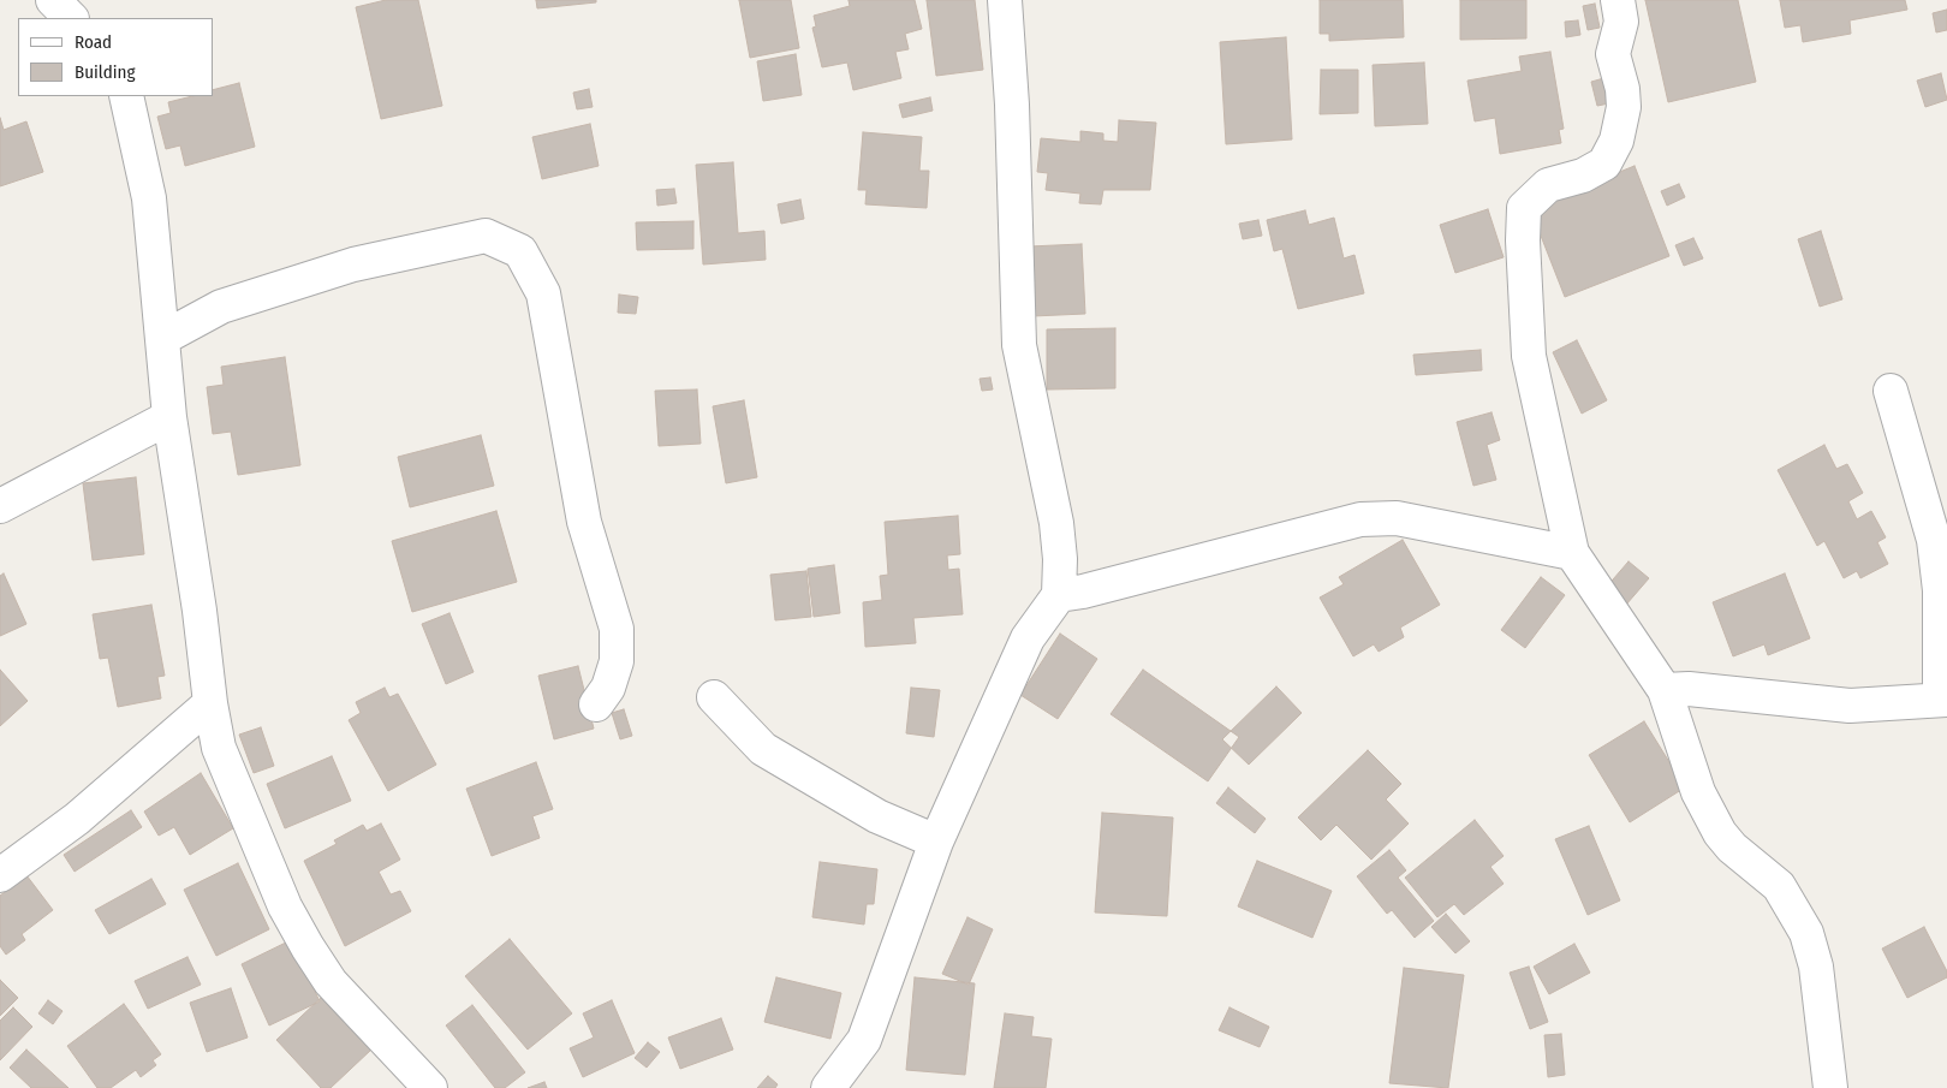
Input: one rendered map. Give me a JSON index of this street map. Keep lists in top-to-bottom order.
{
  "legend": ["Road", "Building"]
}
